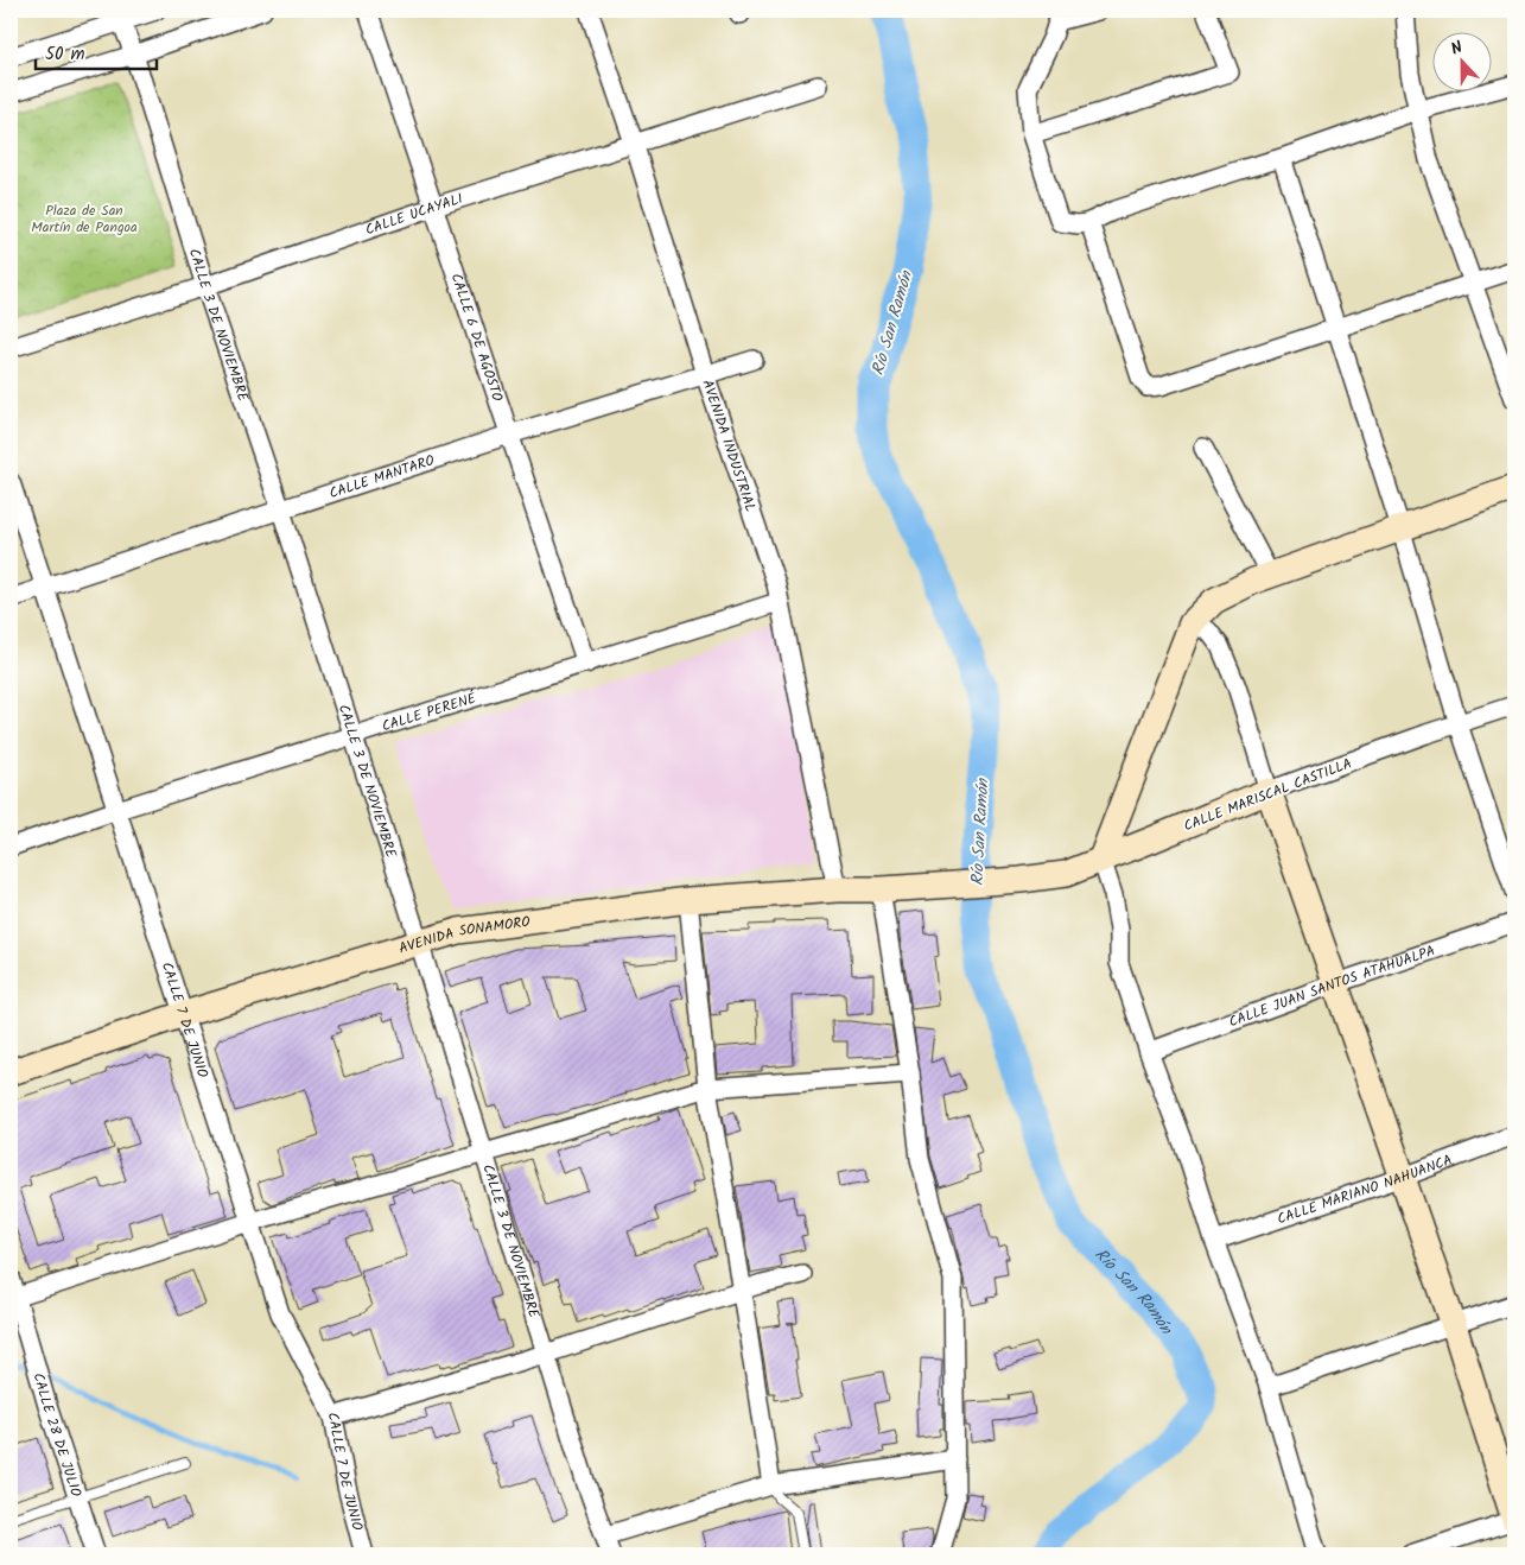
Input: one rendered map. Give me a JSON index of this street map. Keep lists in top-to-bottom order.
{
  "streets": {
    "main road": ["CALLE MARISCAL CASTILLA", "AVENIDA SONAMORO"],
    "street": [
      "CALLE UCAYALI",
      "CALLE 3 DE NOVIEMBRE",
      "CALLE 6 DE AGOSTO",
      "AVENIDA INDUSTRIAL",
      "CALLE MANTARO",
      "CALLE PERENÉ",
      "CALLE JUAN SANTOS ATAHUALPA",
      "CALLE 7 DE JUNIO",
      "CALLE MARIANO NAHUANCA",
      "CALLE 28 DE JULIO"
    ]
  },
  "crossings": [
    ["CALLE UCAYALI", "CALLE 3 DE NOVIEMBRE"],
    ["CALLE UCAYALI", "CALLE 6 DE AGOSTO"],
    ["CALLE UCAYALI", "AVENIDA INDUSTRIAL"],
    ["CALLE 3 DE NOVIEMBRE", "CALLE MANTARO"],
    ["CALLE 3 DE NOVIEMBRE", "CALLE PERENÉ"],
    ["CALLE 3 DE NOVIEMBRE", "AVENIDA SONAMORO"],
    ["CALLE 6 DE AGOSTO", "CALLE MANTARO"],
    ["CALLE 6 DE AGOSTO", "CALLE PERENÉ"],
    ["AVENIDA INDUSTRIAL", "CALLE MANTARO"],
    ["AVENIDA INDUSTRIAL", "CALLE PERENÉ"],
    ["AVENIDA INDUSTRIAL", "AVENIDA SONAMORO"],
    ["CALLE MANTARO", "CALLE 7 DE JUNIO"],
    ["CALLE PERENÉ", "CALLE 7 DE JUNIO"],
    ["CALLE MARISCAL CASTILLA", "AVENIDA SONAMORO"],
    ["AVENIDA SONAMORO", "CALLE 7 DE JUNIO"]
  ],
  "water": ["Río San Ramón"],
  "parks": ["Plaza de San Martín de Pangoa"],
  "scale_bar": "50 m",
  "north": "top"
}
